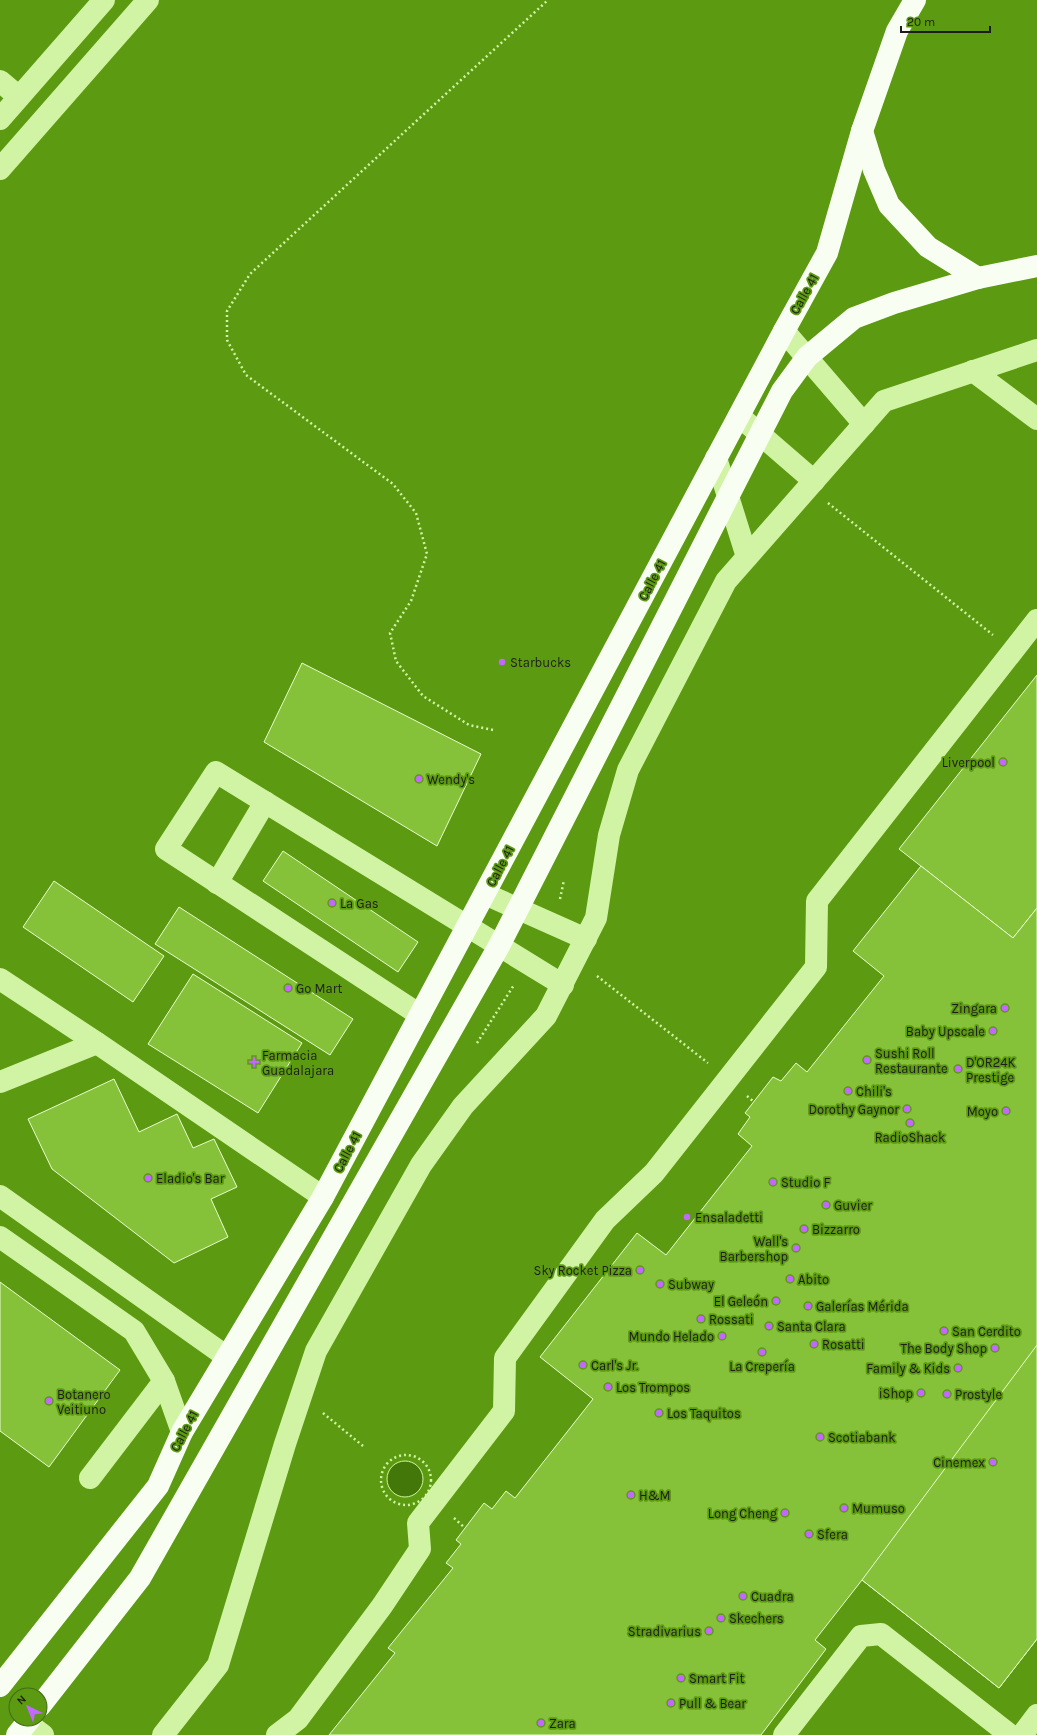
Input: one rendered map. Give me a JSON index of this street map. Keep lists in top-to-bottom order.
{
  "streets": {
    "main road": ["Calle 41"]
  },
  "places": {
    "other": [
      "Starbucks",
      "Liverpool",
      "Wendy's",
      "La Gas",
      "Go Mart",
      "Zingara",
      "Baby Upscale",
      "Sushi Roll Restaurante",
      "D'OR24K Prestige",
      "Chili's",
      "Dorothy Gaynor",
      "Moyo",
      "RadioShack",
      "Eladio's Bar",
      "Studio F",
      "Guvier",
      "Ensaladetti",
      "Bizzarro",
      "Wall's Barbershop",
      "Sky Rocket Pizza",
      "Abito",
      "Subway",
      "El Geleón",
      "Galerías Mérida",
      "Rossati",
      "Santa Clara",
      "San Cerdito",
      "Mundo Helado",
      "Rosatti",
      "The Body Shop",
      "La Crepería",
      "Carl's Jr.",
      "Family & Kids",
      "Los Trompos",
      "iShop",
      "Prostyle",
      "Botanero Veitiuno",
      "Los Taquitos",
      "Scotiabank",
      "Cinemex",
      "H&M",
      "Mumuso",
      "Long Cheng",
      "Sfera",
      "Cuadra",
      "Skechers",
      "Stradivarius",
      "Smart Fit",
      "Pull & Bear",
      "Zara"
    ],
    "health": ["Farmacia Guadalajara"]
  },
  "scale_bar": "20 m",
  "north": "top left"
}
